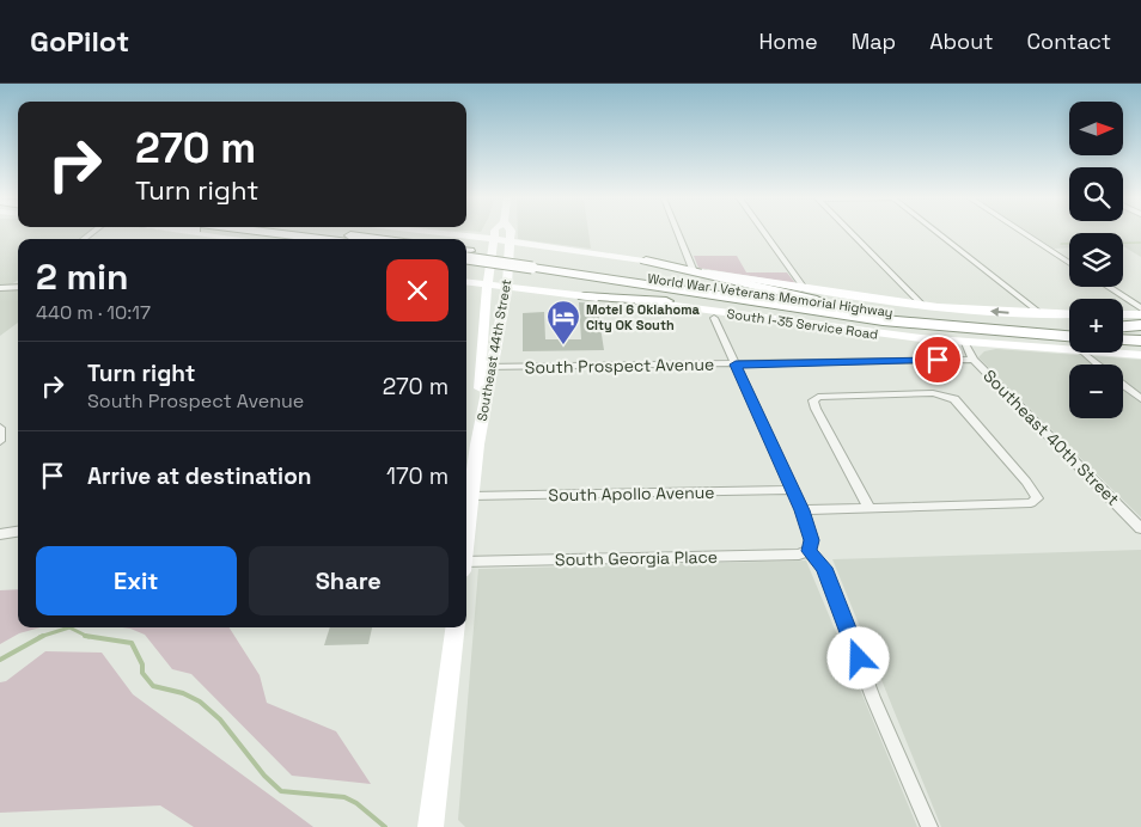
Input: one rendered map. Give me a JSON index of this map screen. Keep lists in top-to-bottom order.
{
  "streets": {
    "highway": ["World War I Veterans Memorial Highway"],
    "main road": ["South I-35 Service Road", "Southeast 44th Street"],
    "street": [
      "South Prospect Avenue",
      "Southeast 40th Street",
      "South Apollo Avenue",
      "South Georgia Place"
    ]
  },
  "crossings": [
    ["South I-35 Service Road", "Southeast 44th Street"],
    ["South I-35 Service Road", "Southeast 40th Street"],
    ["Southeast 44th Street", "South Prospect Avenue"],
    ["Southeast 44th Street", "South Apollo Avenue"],
    ["South Prospect Avenue", "Southeast 40th Street"]
  ],
  "places": {
    "hotel": ["Motel 6 Oklahoma City OK South"]
  },
  "north": "right",
  "page": {
    "header": "GoPilot",
    "nav": [
      "Home",
      "Map",
      "About",
      "Contact"
    ],
    "map_buttons": ["+", "−"],
    "turn": ["270 m", "Turn right"],
    "heading": ["2 min", "440 m · 10:17"],
    "list": [
      {
        "name": "Turn right",
        "note": "South Prospect Avenue",
        "value": "270 m"
      },
      {
        "name": "Arrive at destination",
        "value": "170 m"
      }
    ],
    "buttons": ["Exit", "Share"]
  }
}
